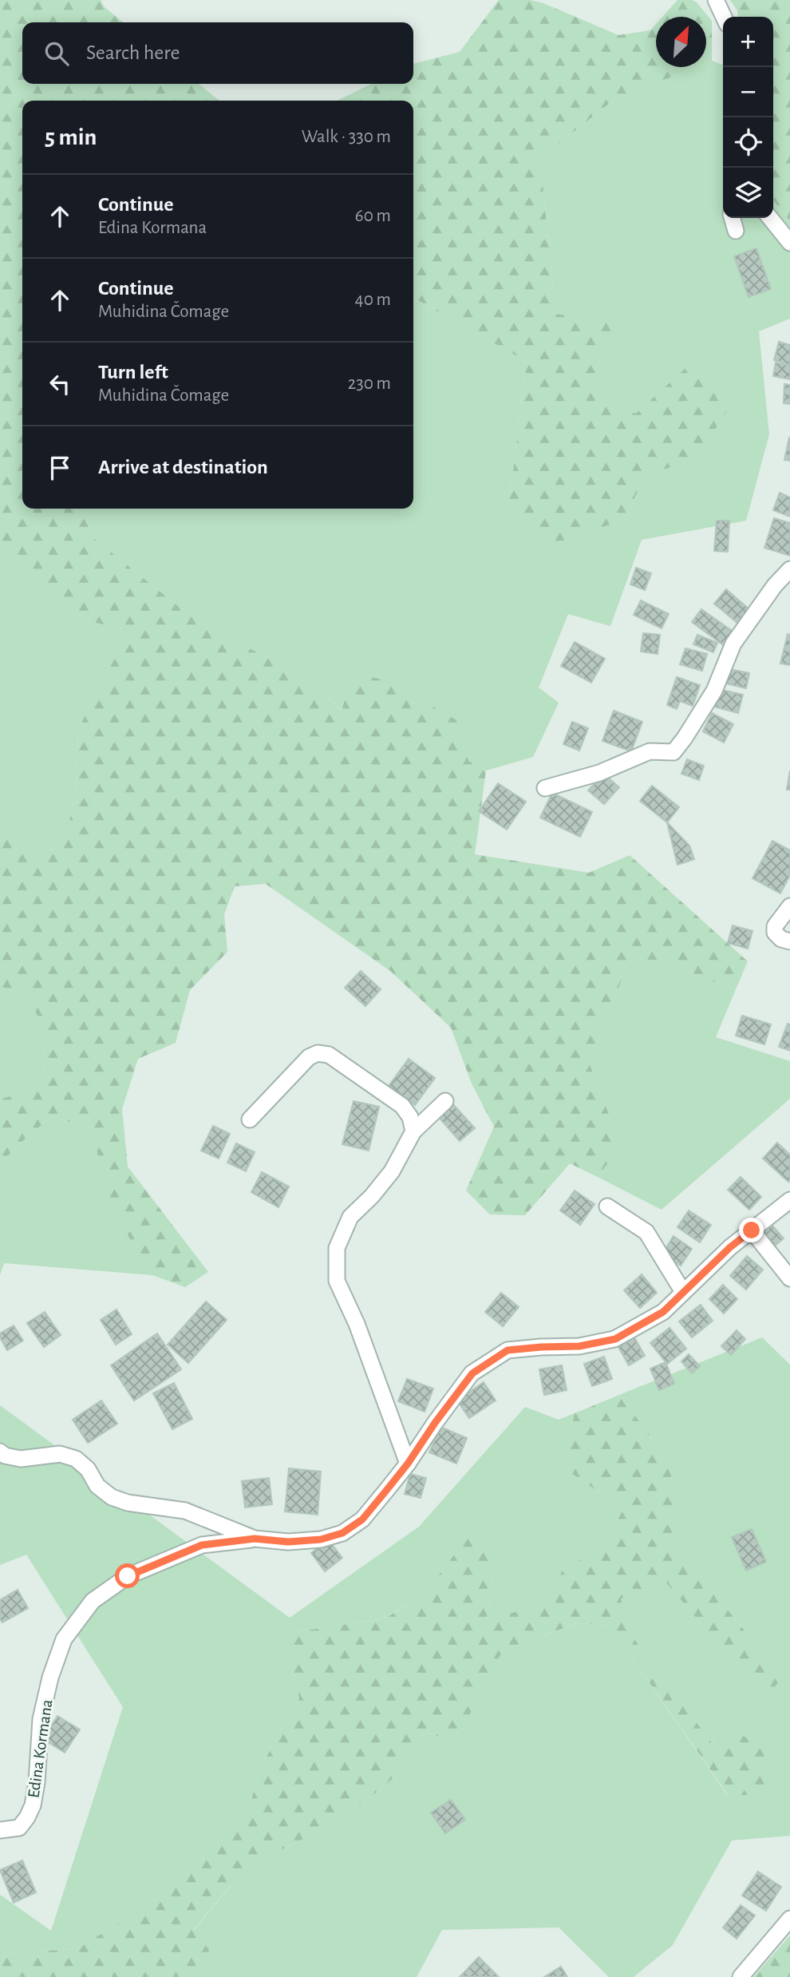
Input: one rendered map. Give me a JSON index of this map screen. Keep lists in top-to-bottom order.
{
  "streets": {
    "street": ["Edina Kormana"]
  },
  "north": "top right",
  "page": {
    "map_buttons": ["+", "−"],
    "search": "Search here",
    "heading": ["5 min", "Walk · 330 m"],
    "list": [
      ["Continue", "Edina Kormana", "60 m"],
      ["Continue", "Muhidina Čomage", "40 m"],
      ["Turn left", "Muhidina Čomage", "230 m"],
      "Arrive at destination"
    ]
  }
}
